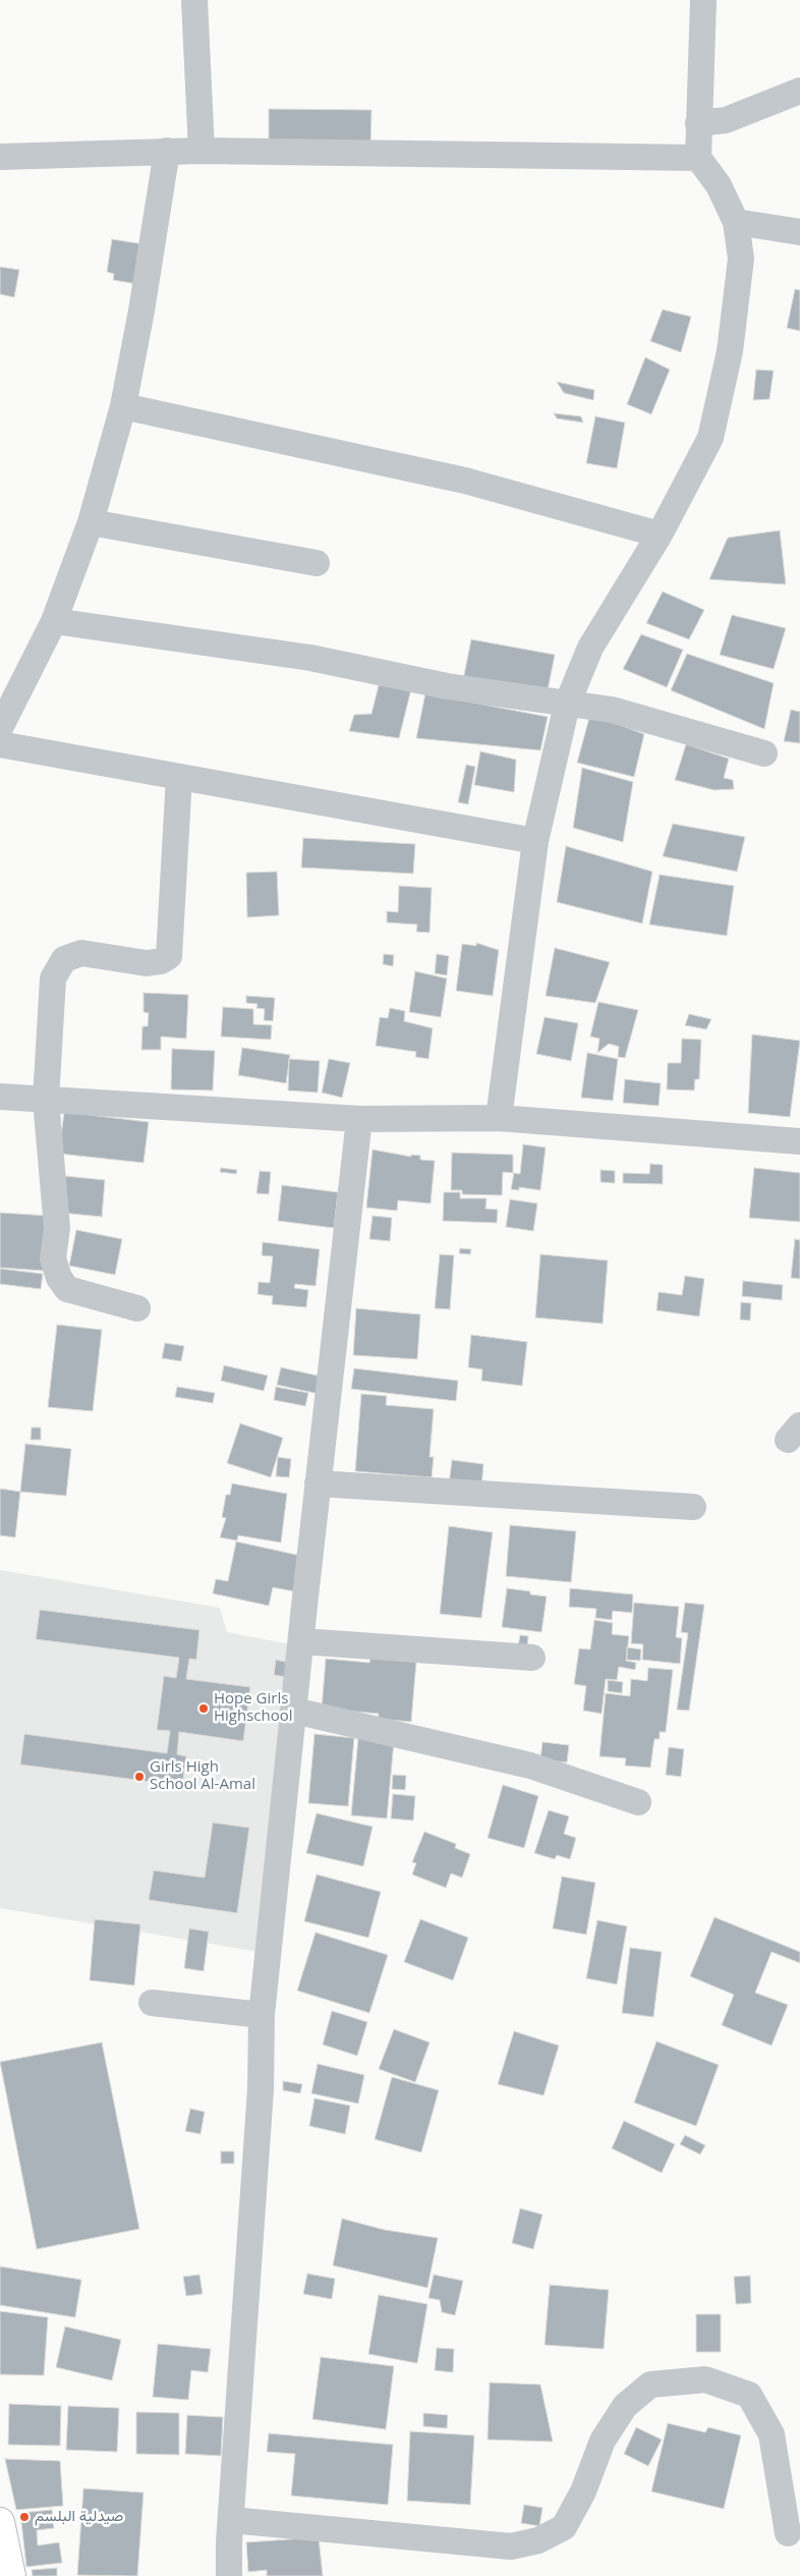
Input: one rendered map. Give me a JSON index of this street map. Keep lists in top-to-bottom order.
{
  "places": ["Hope Girls Highschool", "Girls High School Al-Amal", "صيدلية البلسم"]
}
